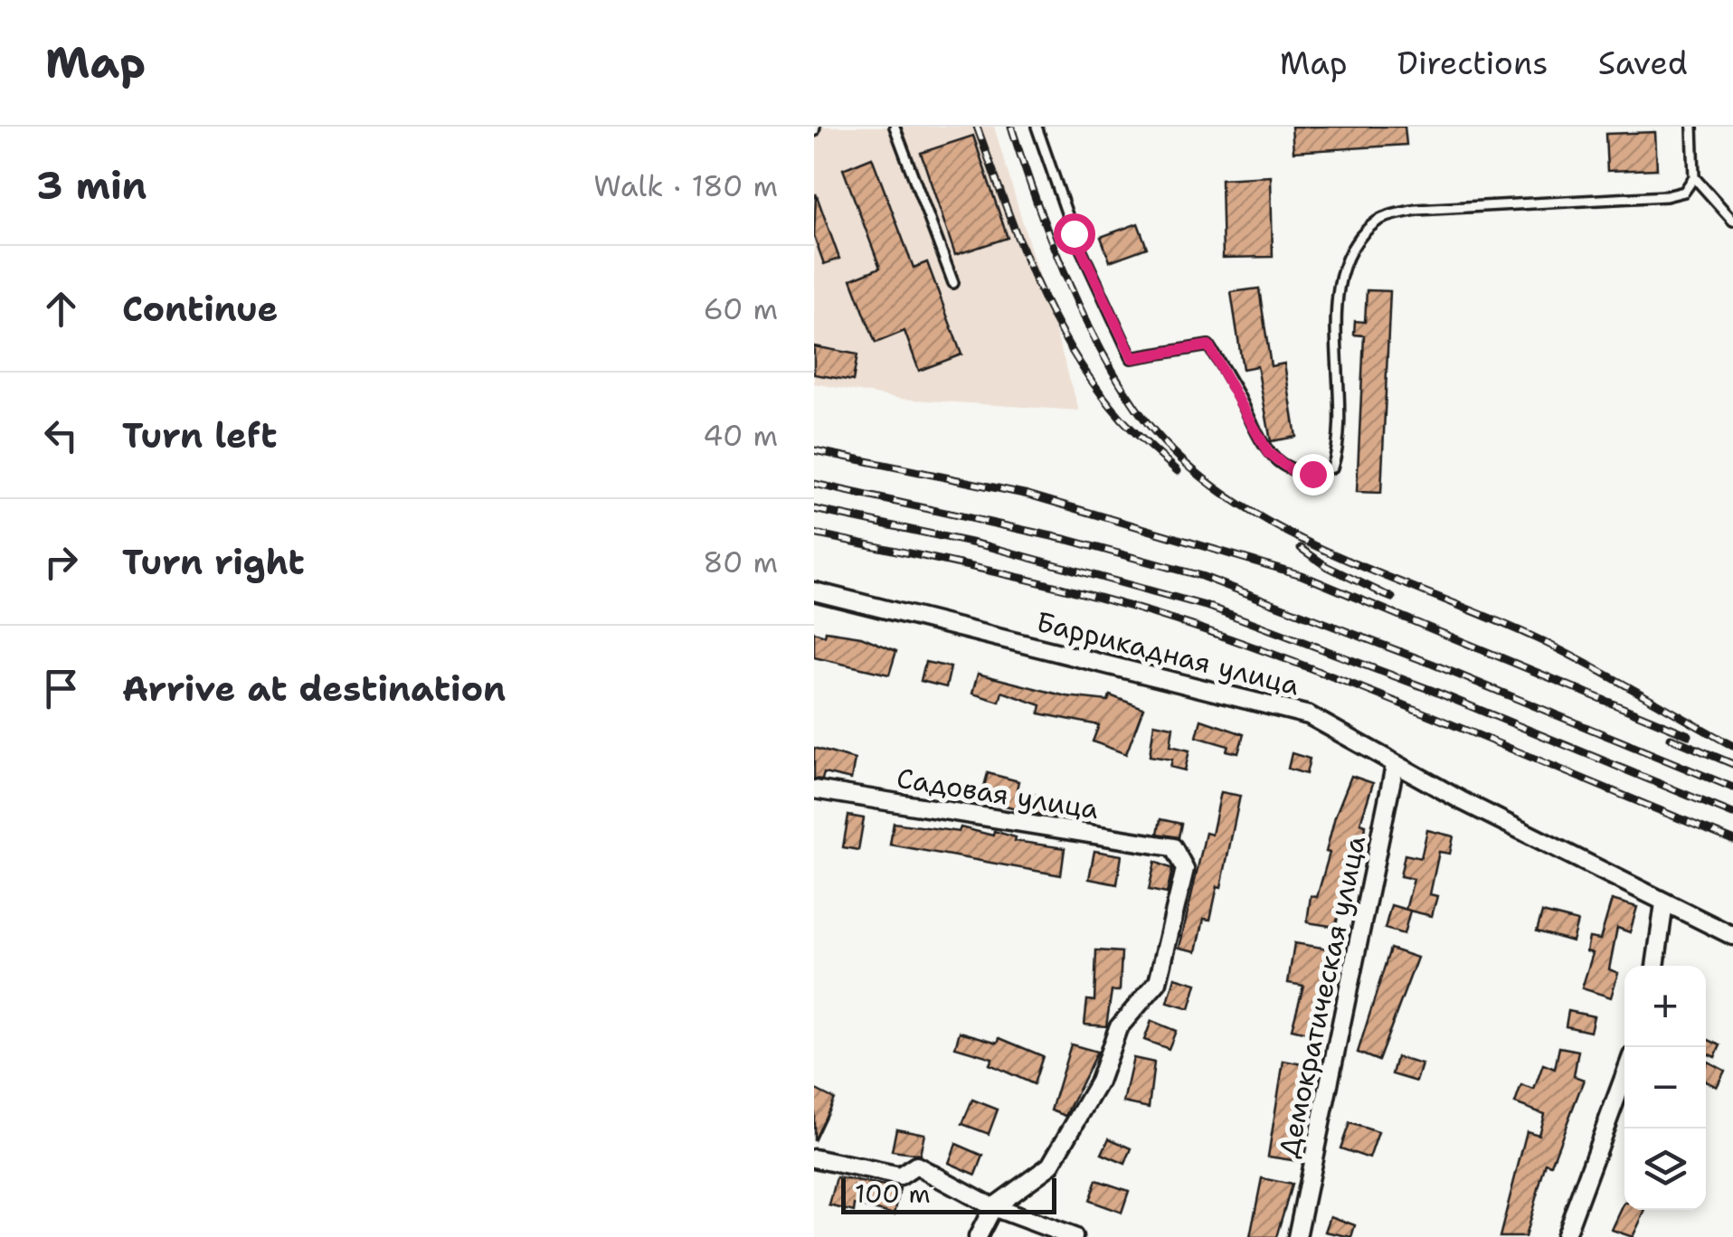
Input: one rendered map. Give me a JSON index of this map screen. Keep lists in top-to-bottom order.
{
  "streets": {
    "street": ["Баррикадная улица", "Садовая улица", "Демократическая улица"]
  },
  "crossings": [
    ["Баррикадная улица", "Демократическая улица"]
  ],
  "scale_bar": "100 m",
  "page": {
    "header": "Map",
    "nav": ["Map", "Directions", "Saved"],
    "heading": ["3 min", "Walk · 180 m"],
    "list": [
      ["Continue", "60 m"],
      ["Turn left", "40 m"],
      ["Turn right", "80 m"],
      "Arrive at destination"
    ],
    "map_buttons": ["+", "−"],
    "scale": "100 m"
  }
}
